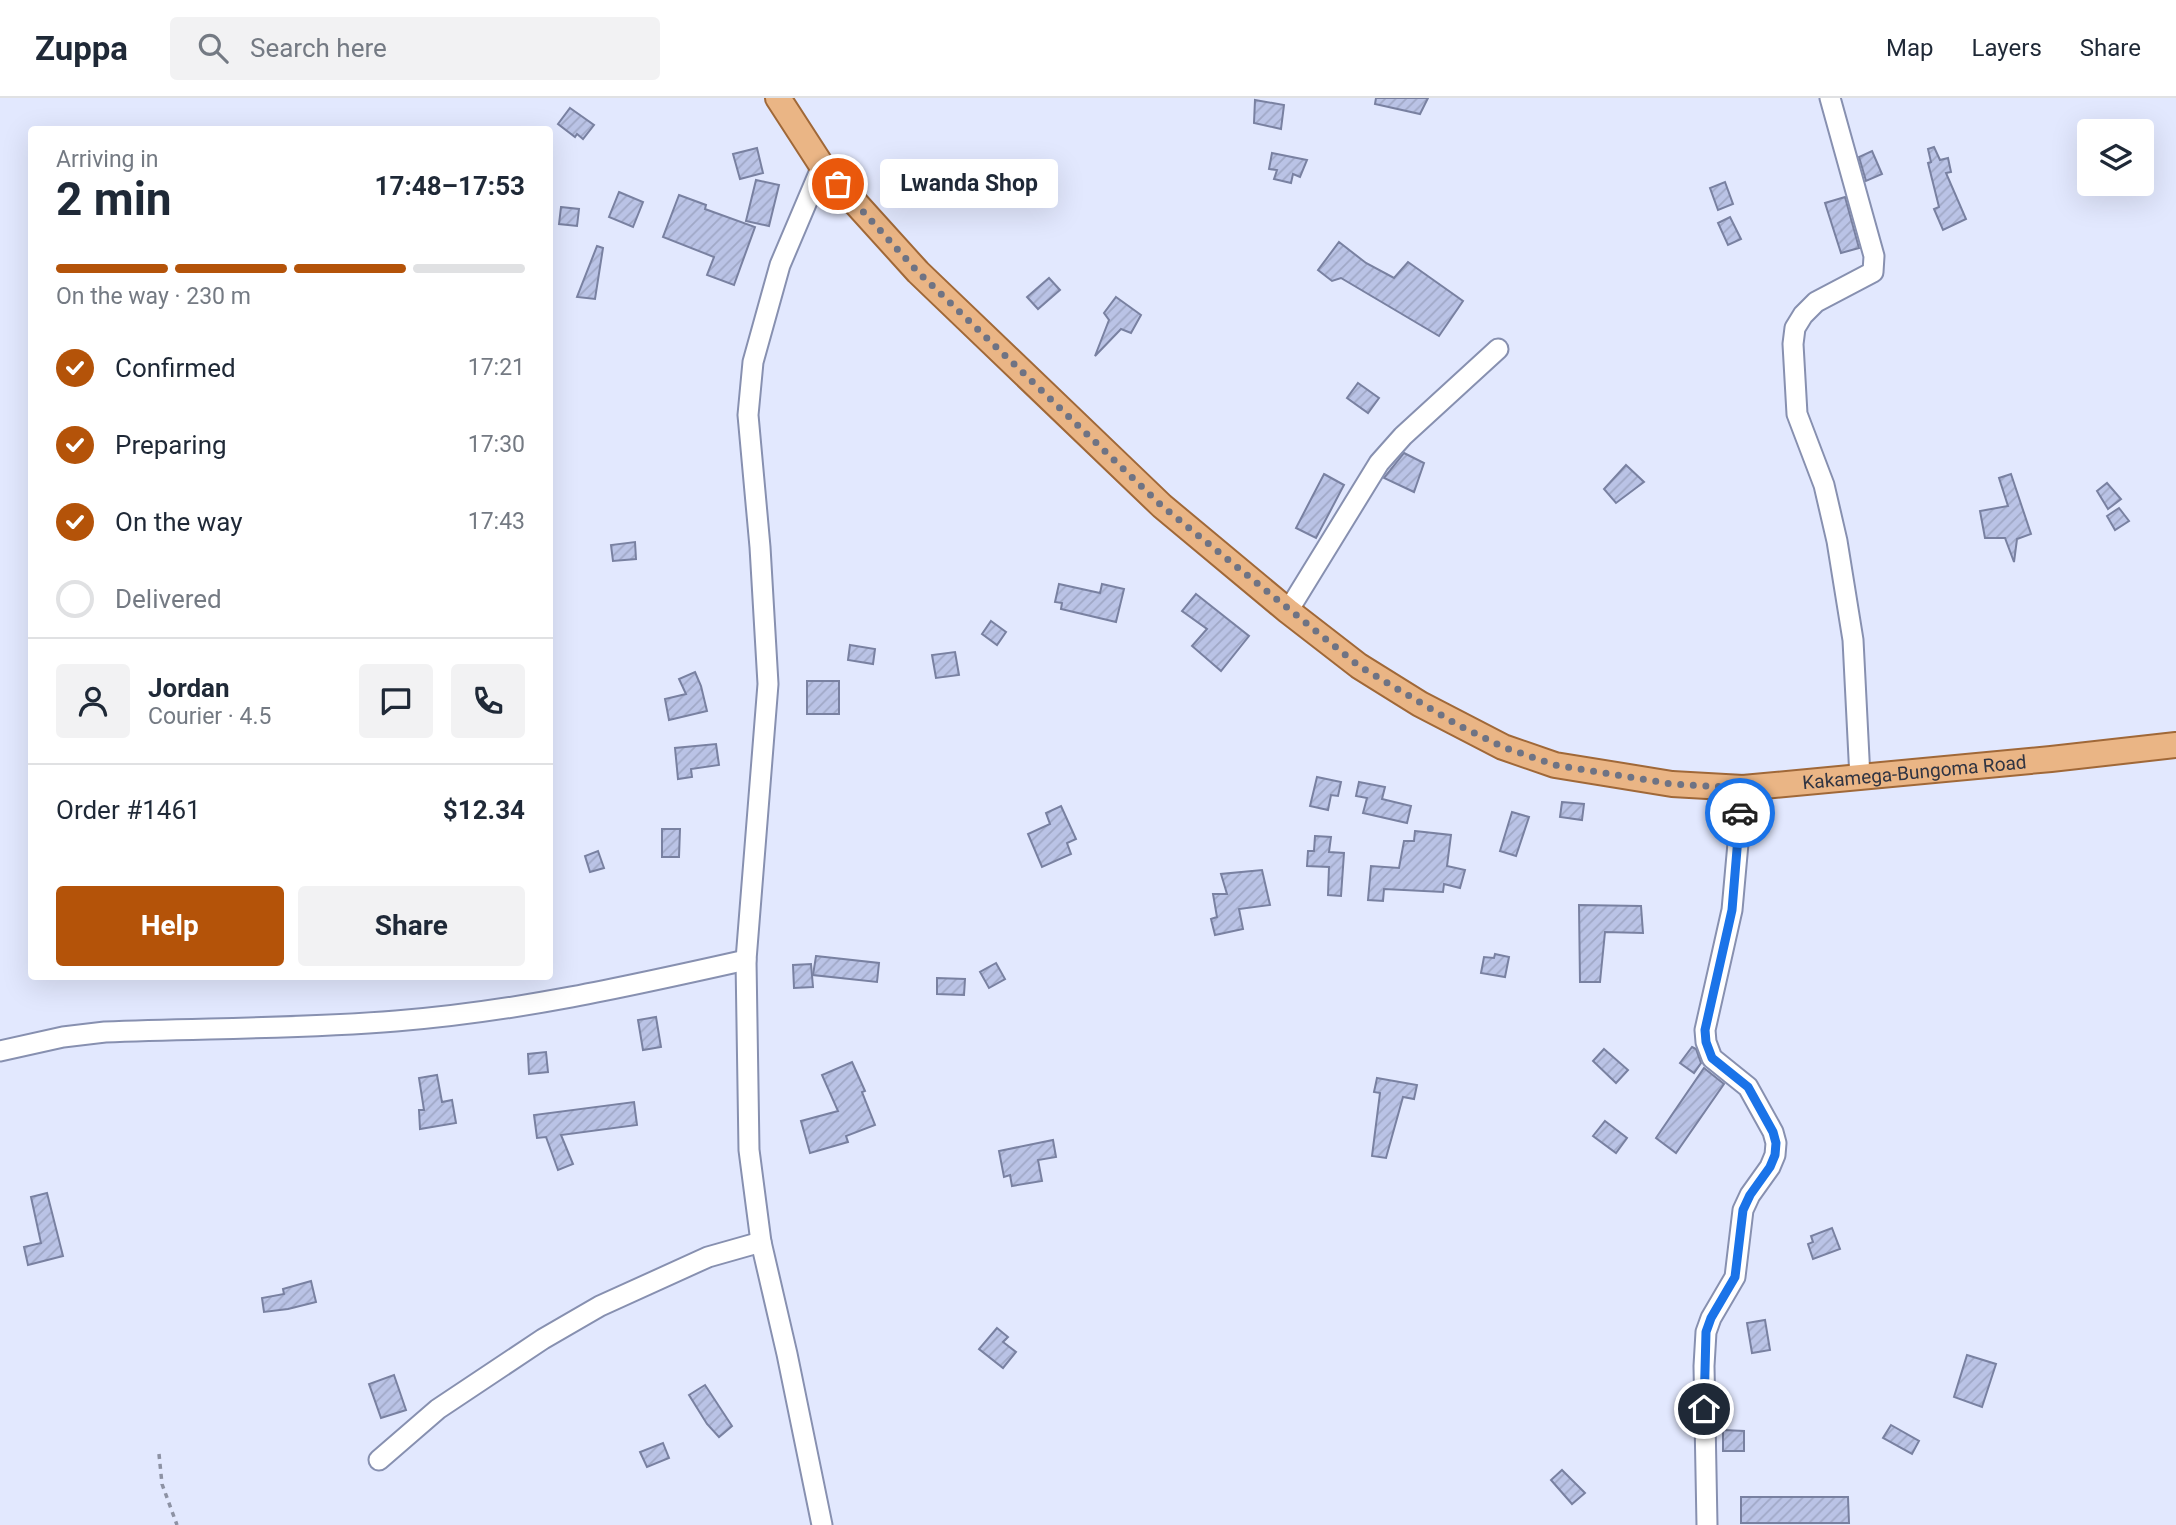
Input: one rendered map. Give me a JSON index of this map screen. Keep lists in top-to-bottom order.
{
  "streets": {
    "main road": ["Kakamega-Bungoma Road"]
  },
  "places": ["Lwanda Shop"],
  "page": {
    "header": "Zuppa",
    "search": "Search here",
    "nav": ["Map", "Layers", "Share"],
    "heading": ["2 min", "Arriving in", "17:48–17:53"],
    "panel": [
      "Jordan",
      "Courier · 4.5",
      "Order #1461",
      "$12.34"
    ],
    "bubble": "Lwanda Shop",
    "bar": "On the way · 230 m",
    "list": [
      ["Confirmed", "17:21"],
      ["Preparing", "17:30"],
      ["On the way", "17:43"],
      "Delivered"
    ],
    "buttons": ["Help", "Share"]
  }
}
